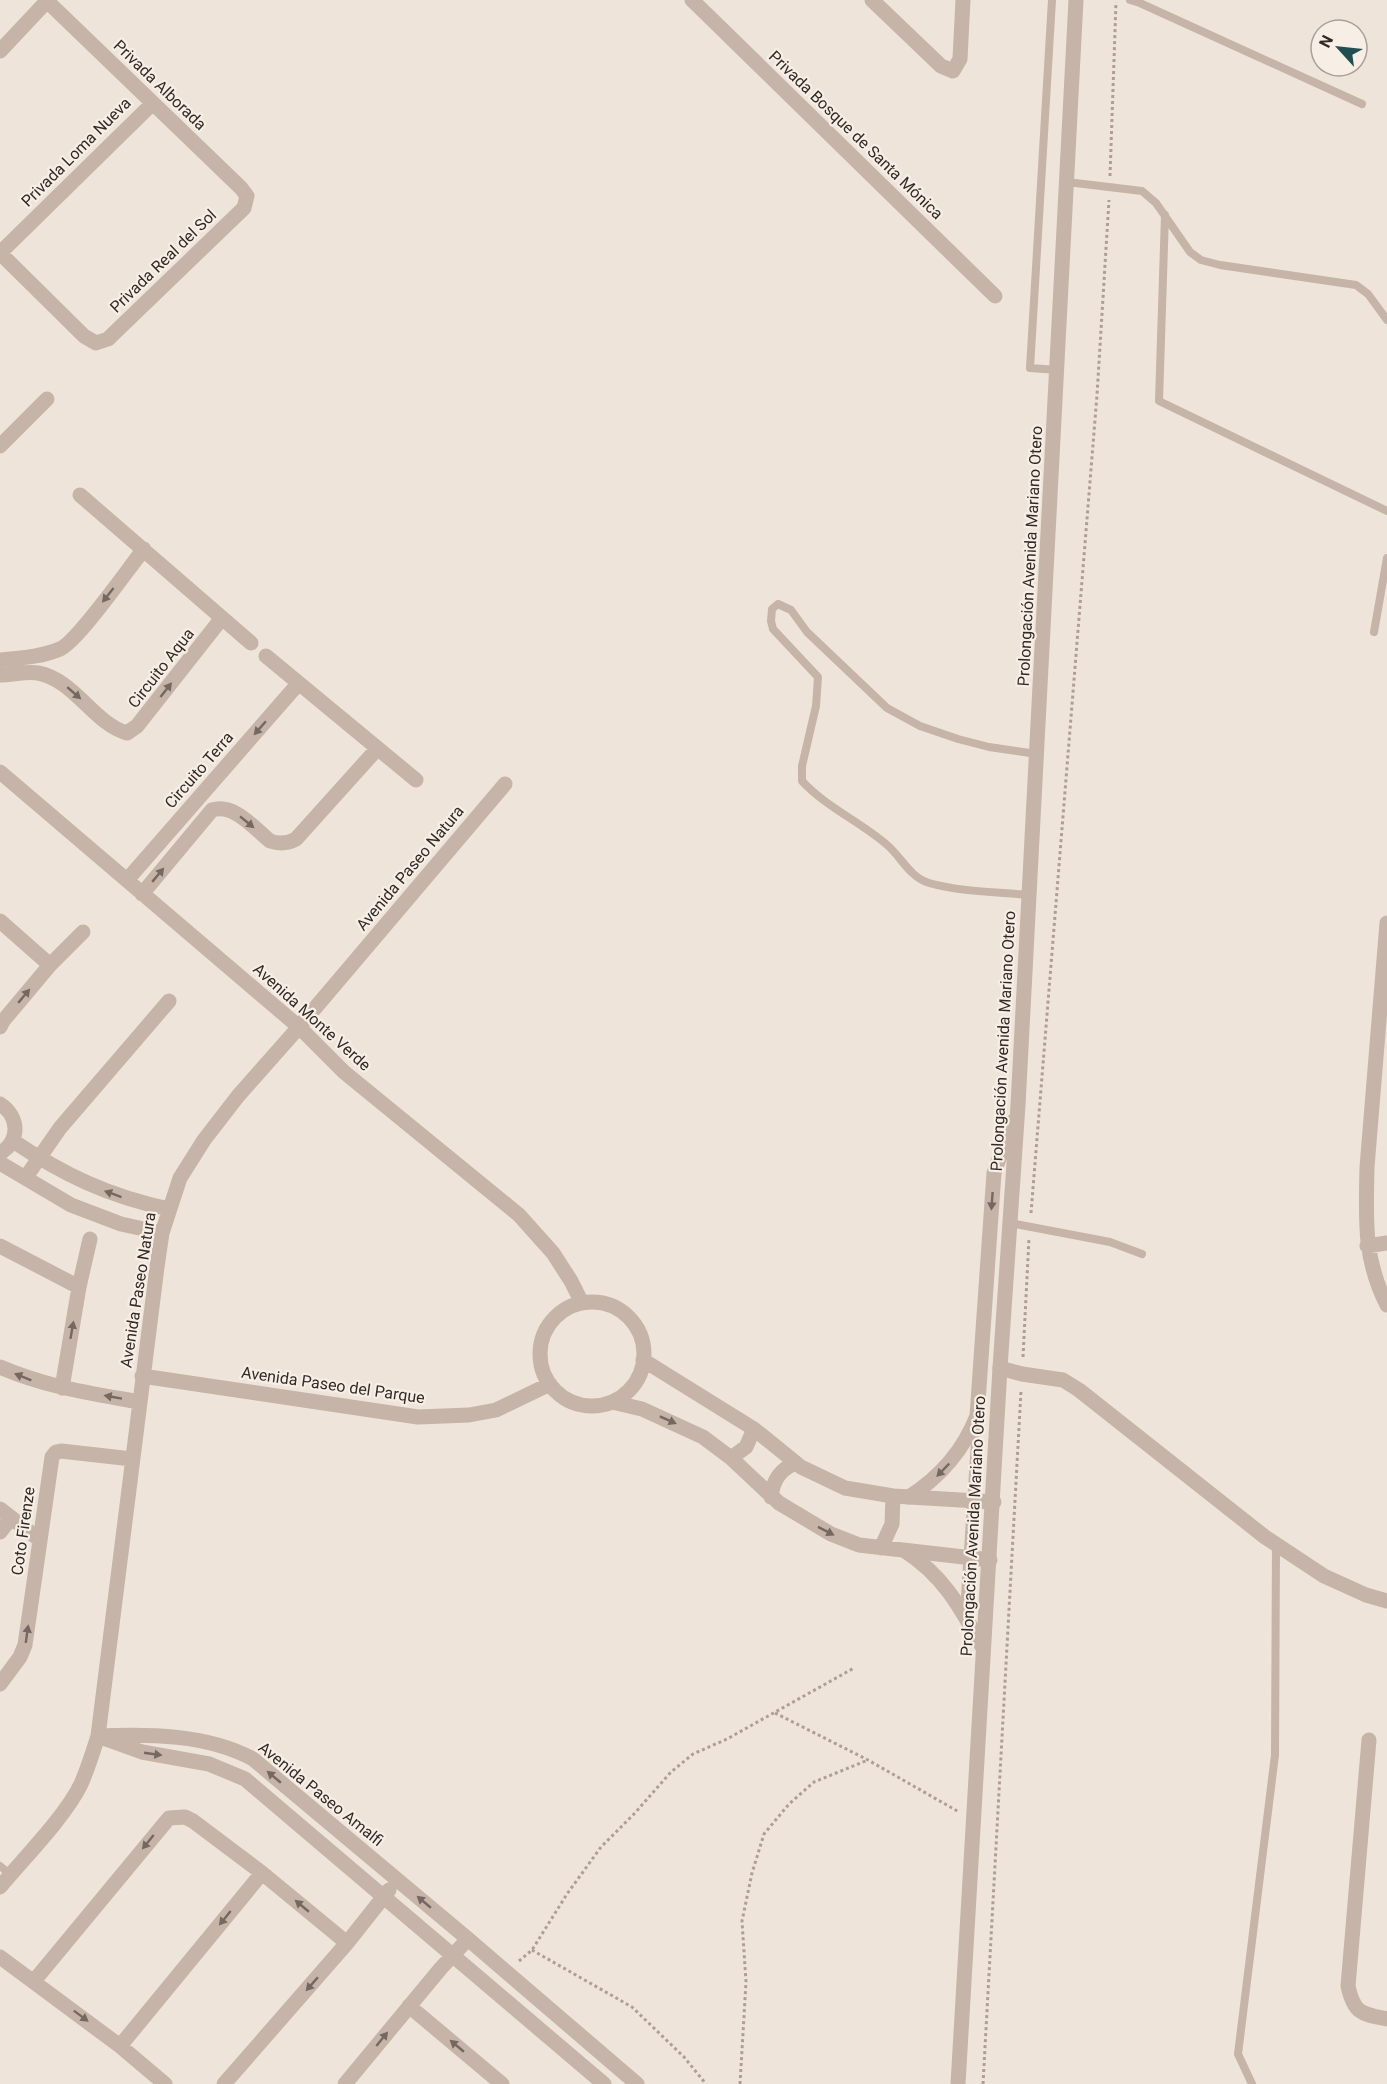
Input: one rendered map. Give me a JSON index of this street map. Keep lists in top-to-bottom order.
{
  "streets": {
    "street": [
      "Privada Alborada",
      "Privada Bosque de Santa Mónica",
      "Privada Loma Nueva",
      "Privada Real del Sol",
      "Prolongación Avenida Mariano Otero",
      "Circuito Aqua",
      "Circuito Terra",
      "Avenida Paseo Natura",
      "Avenida Monte Verde",
      "Avenida Paseo del Parque",
      "Coto Firenze",
      "Avenida Paseo Amalfi"
    ]
  },
  "crossings": [
    ["Privada Alborada", "Privada Loma Nueva"],
    ["Privada Alborada", "Privada Real del Sol"],
    ["Privada Loma Nueva", "Privada Real del Sol"],
    ["Circuito Terra", "Avenida Monte Verde"],
    ["Avenida Paseo Natura", "Avenida Monte Verde"],
    ["Avenida Paseo Natura", "Avenida Paseo del Parque"],
    ["Avenida Paseo Natura", "Coto Firenze"],
    ["Avenida Paseo Natura", "Avenida Paseo Amalfi"],
    ["Avenida Monte Verde", "Avenida Paseo del Parque"]
  ],
  "one_way": ["Circuito Terra", "Coto Firenze"],
  "north": "top left"
}
